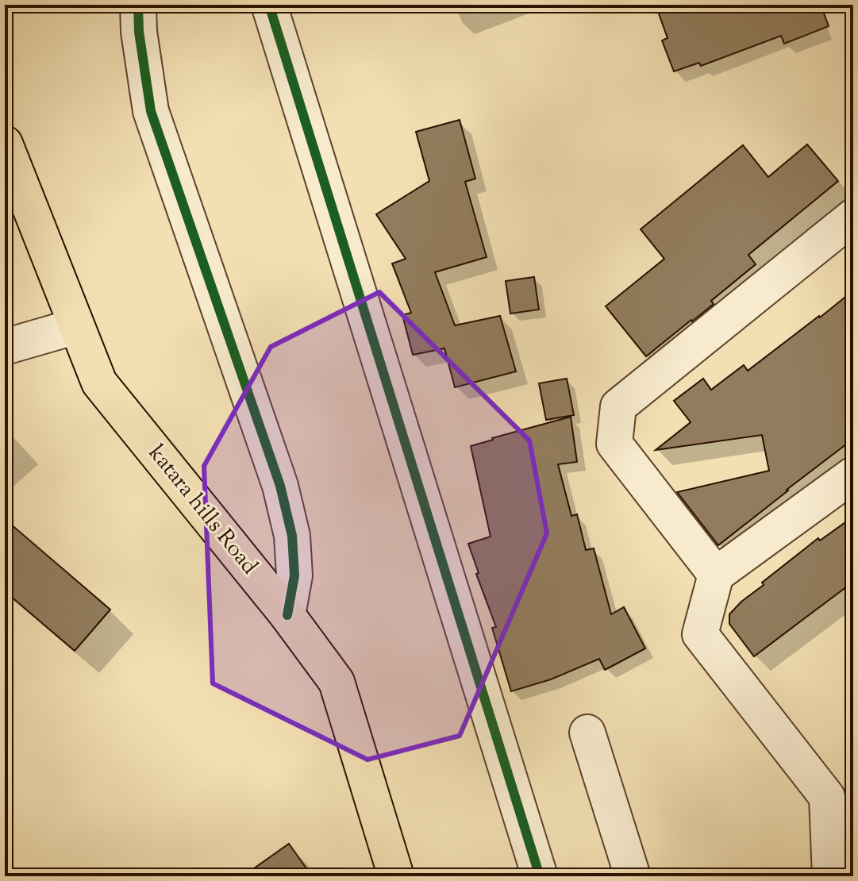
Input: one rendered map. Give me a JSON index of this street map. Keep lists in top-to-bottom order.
{
  "streets": {
    "main road": ["katara hills Road"]
  }
}
